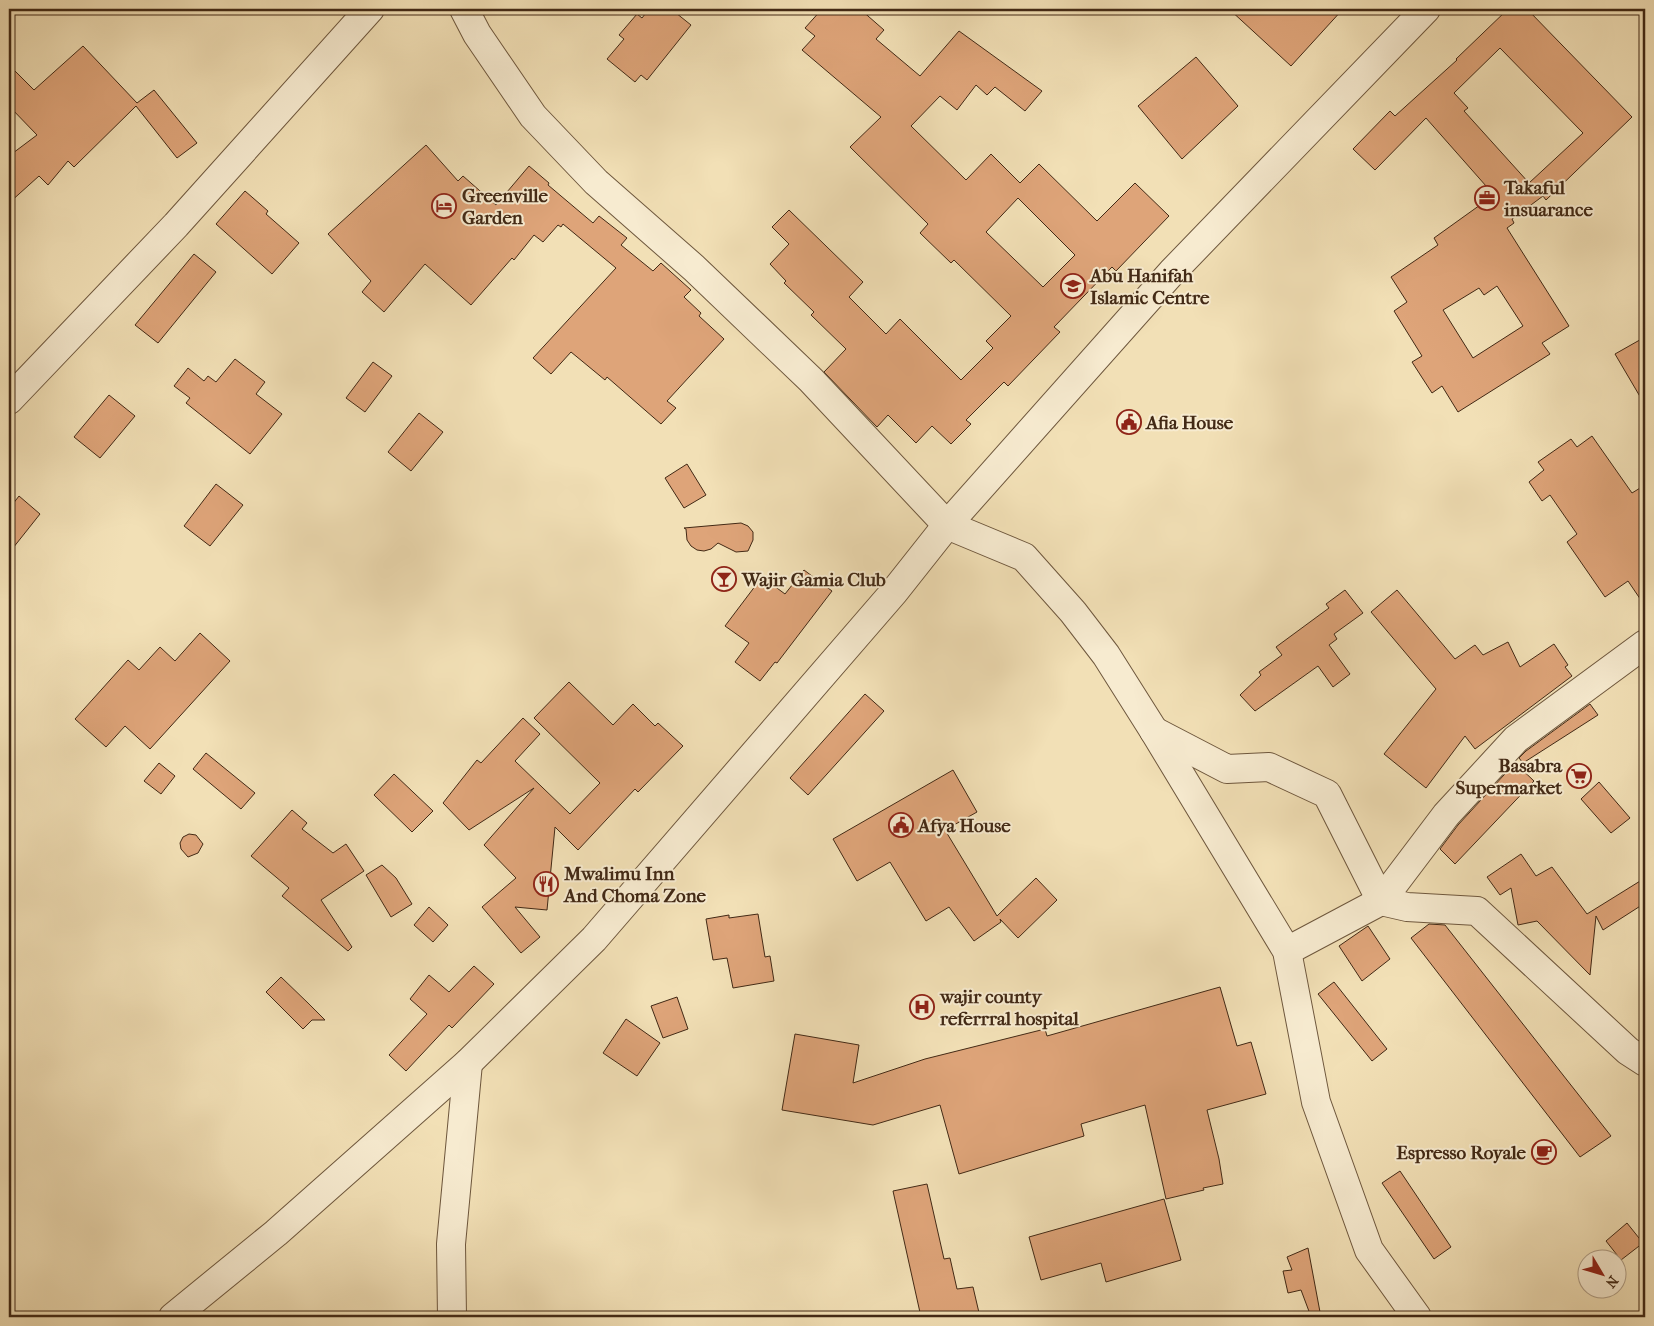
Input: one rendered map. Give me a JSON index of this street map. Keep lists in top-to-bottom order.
{
  "places": {
    "office": ["Takaful insuarance"],
    "hotel": ["Greenville Garden"],
    "school or university": ["Abu Hanifah Islamic Centre"],
    "public building": ["Afia House", "Afya House"],
    "bar": ["Wajir Gamia Club"],
    "supermarket": ["Basabra Supermarket"],
    "restaurant": ["Mwalimu Inn And Choma Zone"],
    "hospital": ["wajir county referrral hospital"],
    "cafe": ["Espresso Royale"]
  },
  "north": "bottom right"
}
